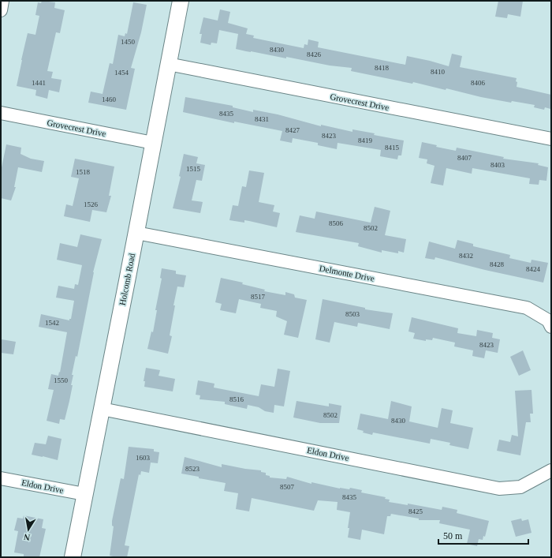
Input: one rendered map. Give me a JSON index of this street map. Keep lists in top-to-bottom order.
{
  "streets": {
    "street": [
      "Grovecrest Drive",
      "Delmonte Drive",
      "Holcomb Road",
      "Eldon Drive"
    ]
  },
  "crossings": [
    ["Grovecrest Drive", "Holcomb Road"],
    ["Delmonte Drive", "Holcomb Road"],
    ["Holcomb Road", "Eldon Drive"]
  ],
  "house_numbers": [
    "1450",
    "8430",
    "8426",
    "8418",
    "8410",
    "1454",
    "1441",
    "8406",
    "1460",
    "8435",
    "8431",
    "8427",
    "8423",
    "8419",
    "8415",
    "8407",
    "8403",
    "1515",
    "1518",
    "1526",
    "8506",
    "8502",
    "8432",
    "8428",
    "8424",
    "8517",
    "8503",
    "1542",
    "8423",
    "1550",
    "8516",
    "8502",
    "8430",
    "1603",
    "8523",
    "8507",
    "8435",
    "8425"
  ],
  "scale_bar": "50 m",
  "north": "bottom"
}
